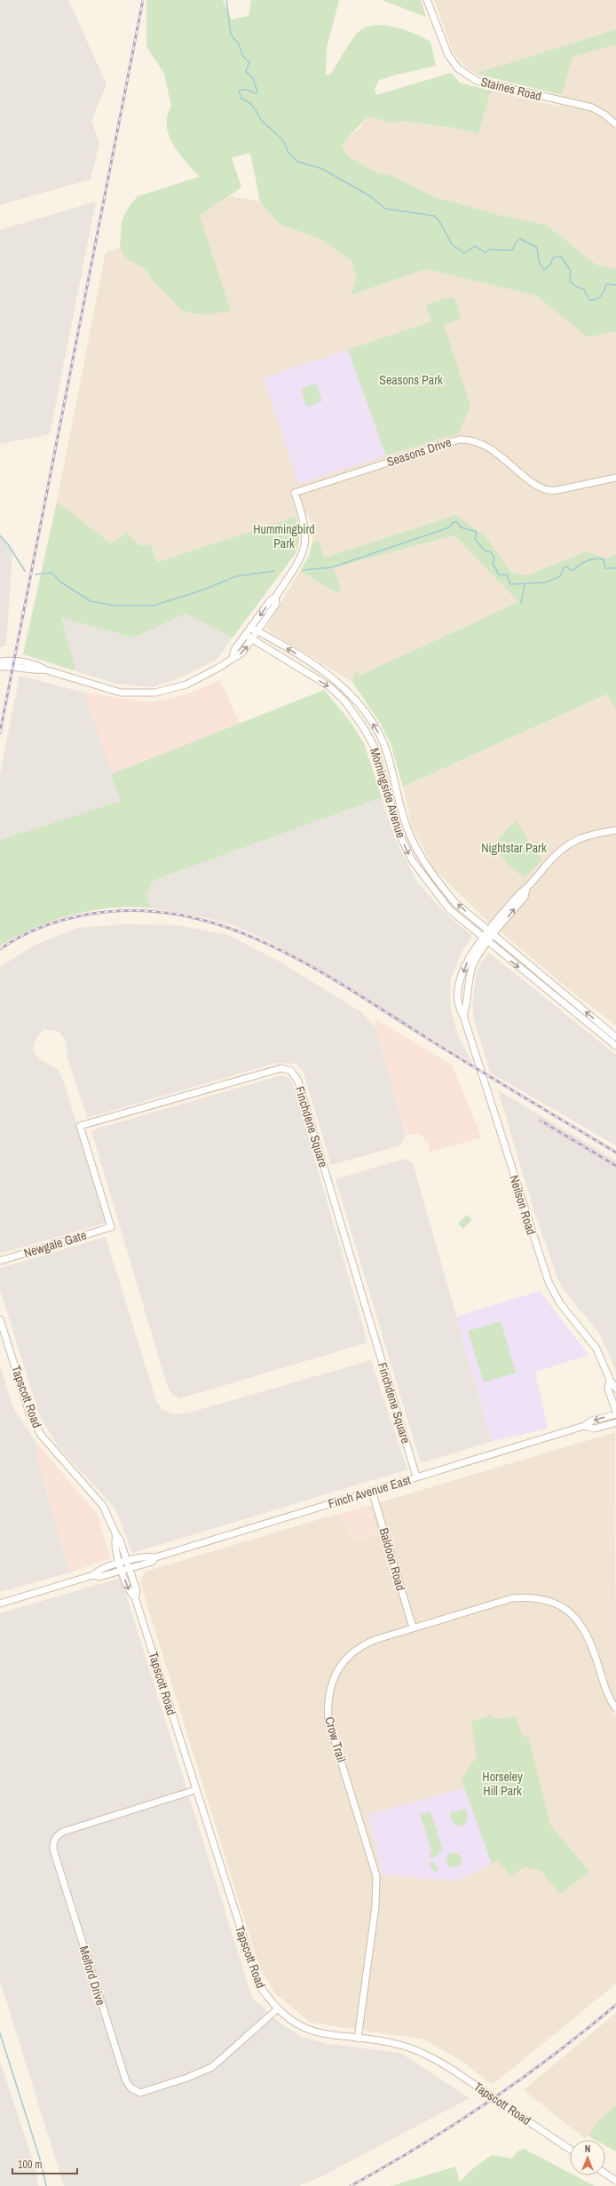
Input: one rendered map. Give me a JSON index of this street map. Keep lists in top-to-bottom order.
{
  "streets": {
    "street": [
      "Staines Road",
      "Seasons Drive",
      "Morningside Avenue",
      "Finchdene Square",
      "Neilson Road",
      "Newgale Gate",
      "Tapscott Road",
      "Finch Avenue East",
      "Baldoon Road",
      "Crow Trail",
      "Melford Drive"
    ]
  },
  "crossings": [
    ["Morningside Avenue", "Neilson Road"],
    ["Finchdene Square", "Newgale Gate"],
    ["Finchdene Square", "Finch Avenue East"],
    ["Neilson Road", "Finch Avenue East"],
    ["Tapscott Road", "Finch Avenue East"],
    ["Tapscott Road", "Crow Trail"],
    ["Tapscott Road", "Melford Drive"],
    ["Finch Avenue East", "Baldoon Road"],
    ["Baldoon Road", "Crow Trail"]
  ],
  "parks": [
    "Seasons Park",
    "Hummingbird Park",
    "Nightstar Park",
    "Horseley Hill Park"
  ],
  "scale_bar": "100 m",
  "north": "top"
}
